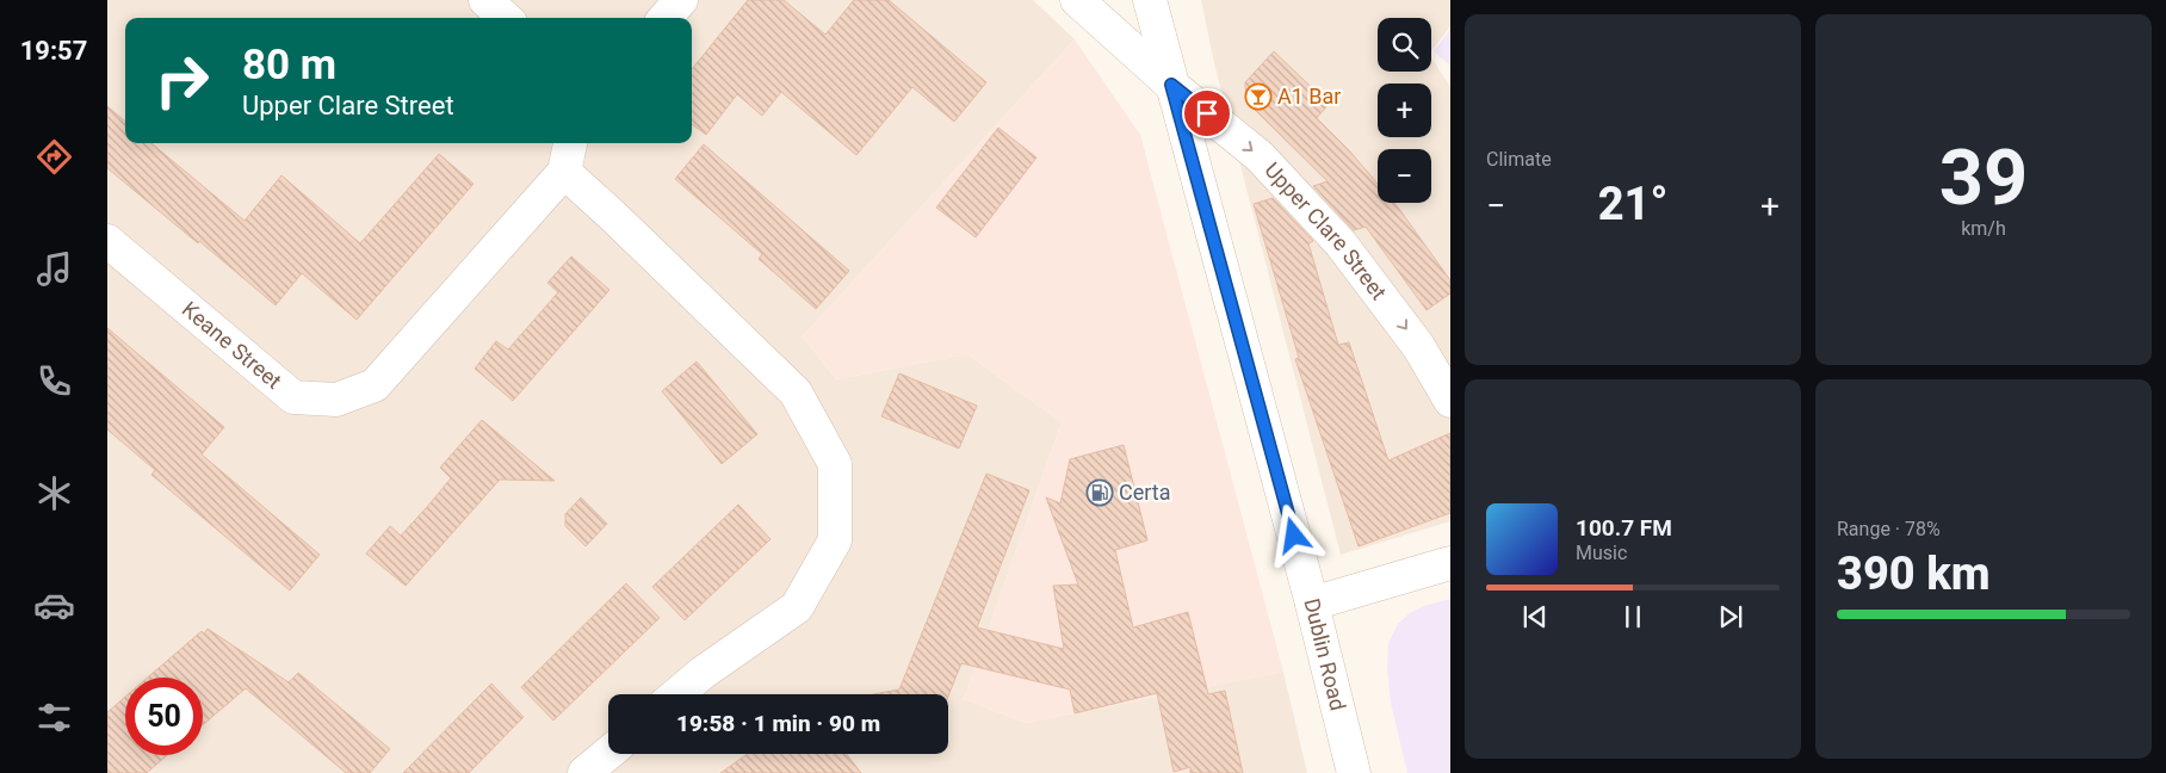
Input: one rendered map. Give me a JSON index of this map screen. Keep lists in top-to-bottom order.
{
  "streets": {
    "street": ["Upper Clare Street", "Keane Street", "Dublin Road"]
  },
  "crossings": [
    ["Upper Clare Street", "Dublin Road"]
  ],
  "one_way": ["Upper Clare Street"],
  "places": {
    "bar": ["A1 Bar"],
    "fuel station": ["Certa"]
  },
  "page": {
    "tabs": "19:57",
    "tile": [
      "Climate",
      ["39", "km/h"],
      ["Range · 78%", "390 km"]
    ],
    "map_buttons": ["+", "−"],
    "turn": ["80 m", "Upper Clare Street"],
    "heat": ["−", "21°", "+"],
    "song": ["100.7 FM", "Music"],
    "limit": "50",
    "trip": "19:58 · 1 min · 90 m"
  }
}
